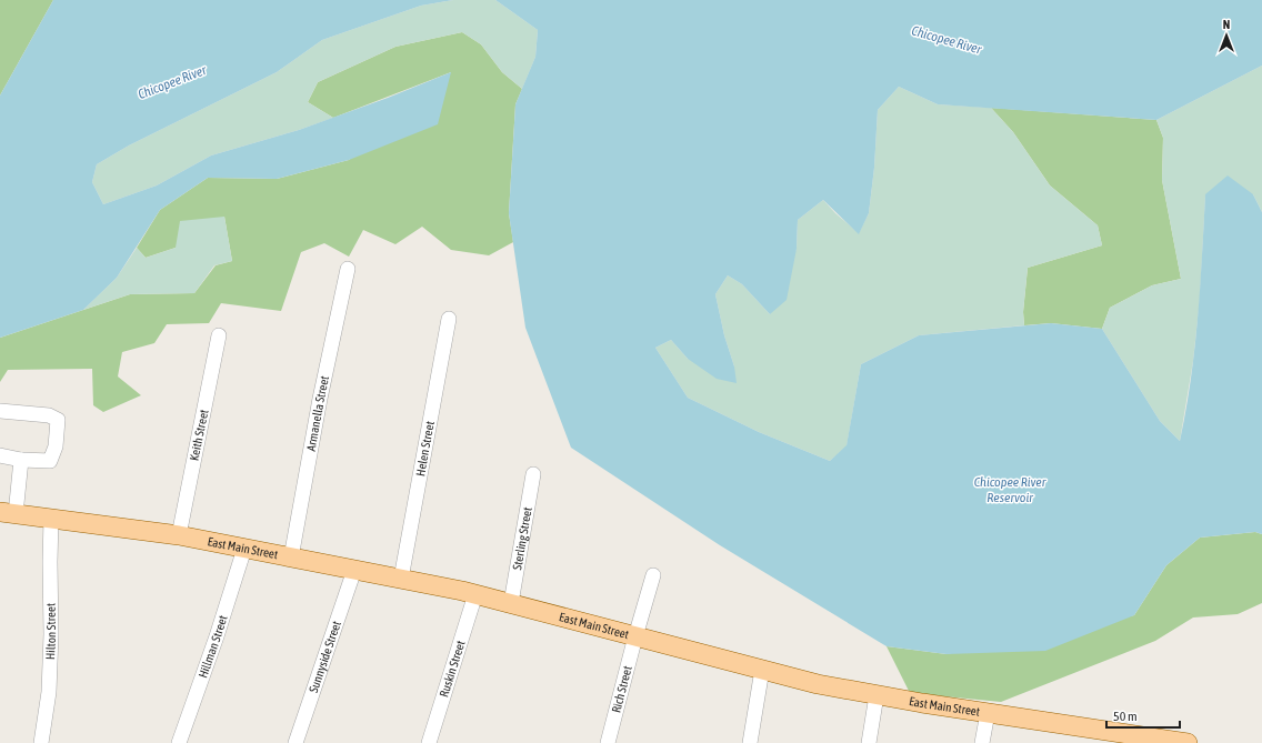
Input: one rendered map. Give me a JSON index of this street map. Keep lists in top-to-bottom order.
{
  "streets": {
    "main road": ["East Main Street"],
    "street": [
      "Armanella Street",
      "Keith Street",
      "Helen Street",
      "Sterling Street",
      "Hilton Street",
      "Hillman Street",
      "Sunnyside Street",
      "Ruskin Street",
      "Rich Street"
    ]
  },
  "crossings": [
    ["Armanella Street", "East Main Street"],
    ["Keith Street", "East Main Street"],
    ["Helen Street", "East Main Street"],
    ["Sterling Street", "East Main Street"],
    ["East Main Street", "Hilton Street"],
    ["East Main Street", "Hillman Street"],
    ["East Main Street", "Sunnyside Street"],
    ["East Main Street", "Ruskin Street"],
    ["East Main Street", "Rich Street"]
  ],
  "water": ["Chicopee River", "Chicopee River Reservoir"],
  "scale_bar": "50 m",
  "north": "top"
}
